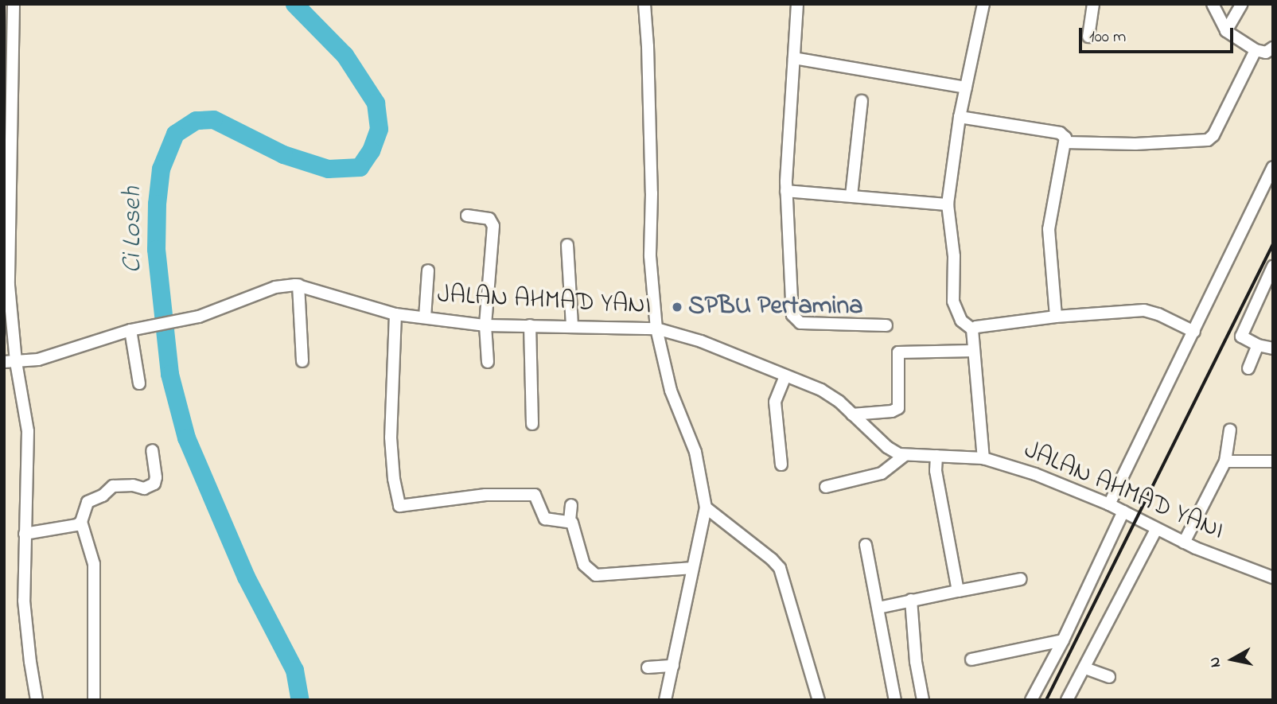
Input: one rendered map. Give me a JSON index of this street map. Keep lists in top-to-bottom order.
{
  "streets": {
    "street": ["JALAN AHMAD YANI"]
  },
  "water": ["Ci Loseh"],
  "places": ["SPBU Pertamina"],
  "scale_bar": "100 m",
  "north": "left"
}
